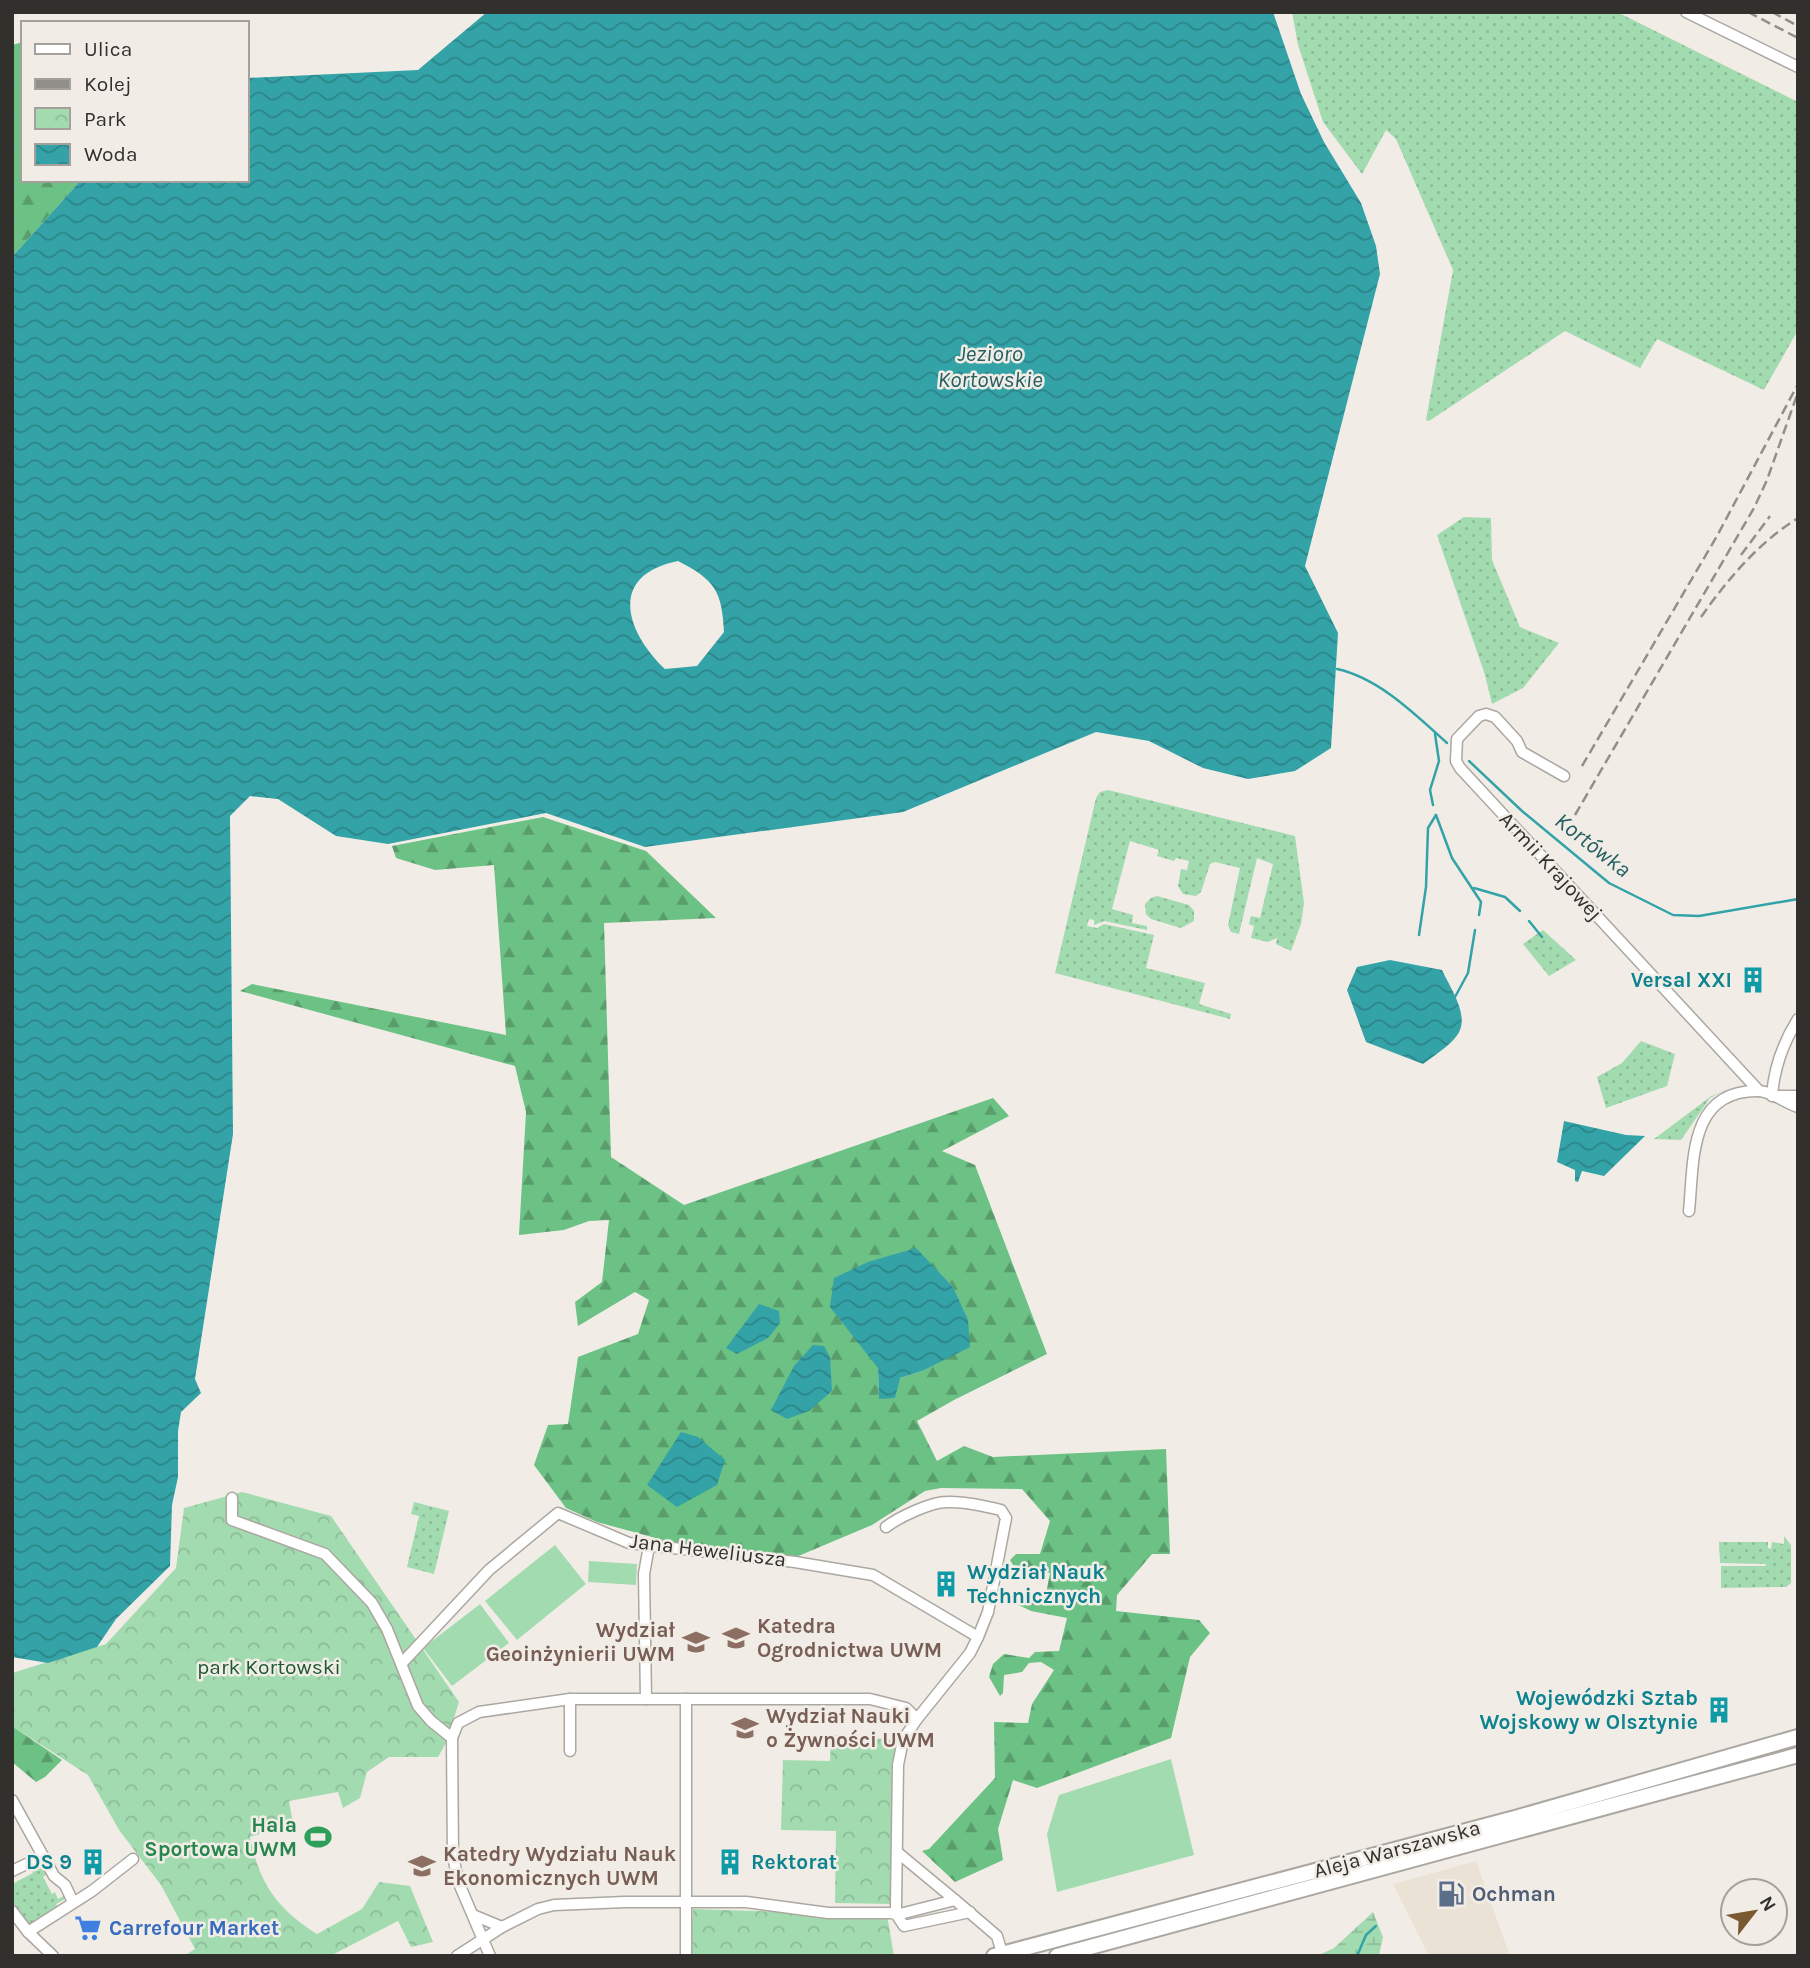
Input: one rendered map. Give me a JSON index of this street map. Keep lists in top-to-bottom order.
{
  "streets": {
    "main road": ["Aleja Warszawska"],
    "street": ["Armii Krajowej", "Jana Heweliusza"]
  },
  "water": ["Jezioro Kortowskie", "Kortówka"],
  "parks": ["park Kortowski"],
  "places": {
    "building": [
      "Versal XXI",
      "Wydział Nauk Technicznych",
      "Wojewódzki Sztab Wojskowy w Olsztynie",
      "DS 9",
      "Rektorat"
    ],
    "school or university": [
      "Katedra Ogrodnictwa UWM",
      "Wydział Geoinżynierii UWM",
      "Wydział Nauki o Żywności UWM",
      "Katedry Wydziału Nauk Ekonomicznych UWM"
    ],
    "sports": ["Hala Sportowa UWM"],
    "fuel station": ["Ochman"],
    "supermarket": ["Carrefour Market"]
  },
  "legend": [
    "Ulica",
    "Kolej",
    "Park",
    "Woda"
  ],
  "north": "top right"
}
